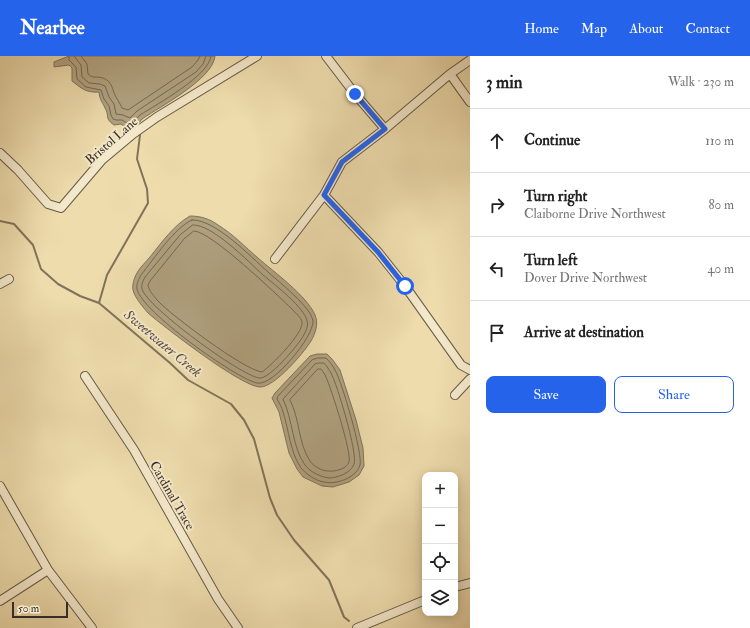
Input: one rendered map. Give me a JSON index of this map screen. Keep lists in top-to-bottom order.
{
  "streets": {
    "street": ["Bristol Lane", "Cardinal Trace"]
  },
  "water": ["Sweetwater Creek"],
  "scale_bar": "50 m",
  "page": {
    "header": "Nearbee",
    "nav": [
      "Home",
      "Map",
      "About",
      "Contact"
    ],
    "heading": ["3 min", "Walk · 230 m"],
    "list": [
      ["Continue", "110 m"],
      ["Turn right", "Claiborne Drive Northwest", "80 m"],
      ["Turn left", "Dover Drive Northwest", "40 m"],
      "Arrive at destination"
    ],
    "buttons": ["Save", "Share"],
    "map_buttons": ["+", "−"],
    "scale": "50 m"
  }
}
